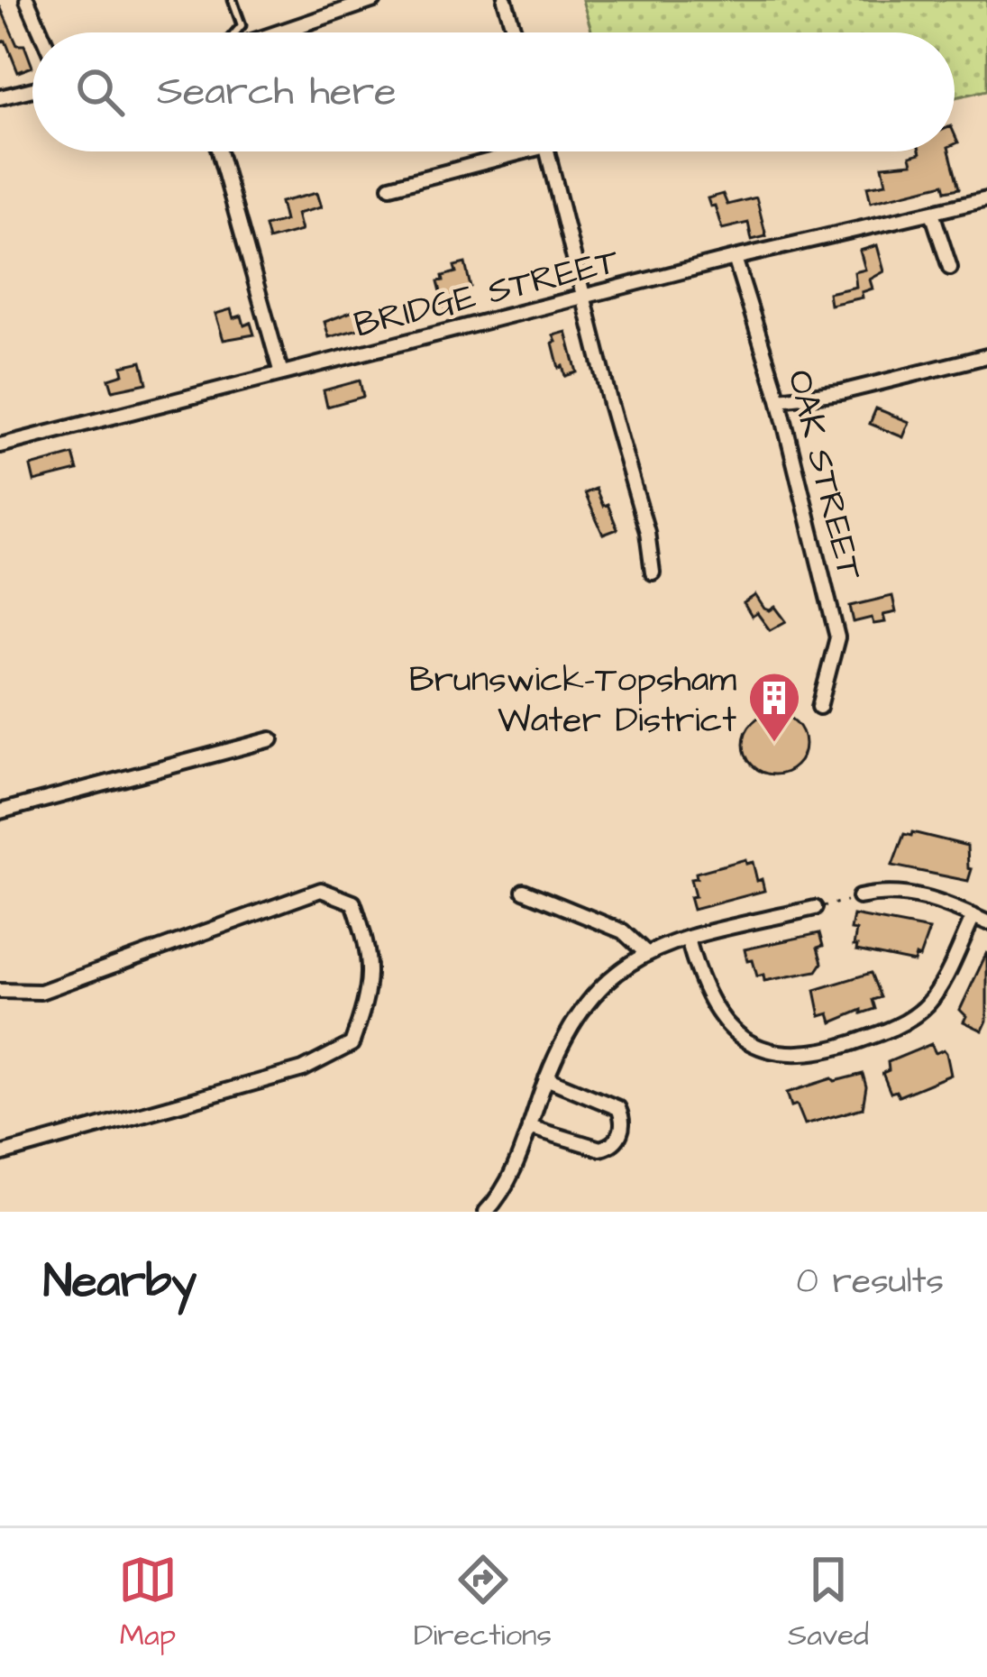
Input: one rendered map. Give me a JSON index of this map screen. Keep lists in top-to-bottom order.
{
  "streets": {
    "street": ["BRIDGE STREET", "OAK STREET"]
  },
  "crossings": [
    ["BRIDGE STREET", "OAK STREET"]
  ],
  "places": {
    "building": ["Brunswick-Topsham Water District"]
  },
  "page": {
    "search": "Search here",
    "heading": ["Nearby", "0 results"],
    "nav": ["Map", "Directions", "Saved"]
  }
}
